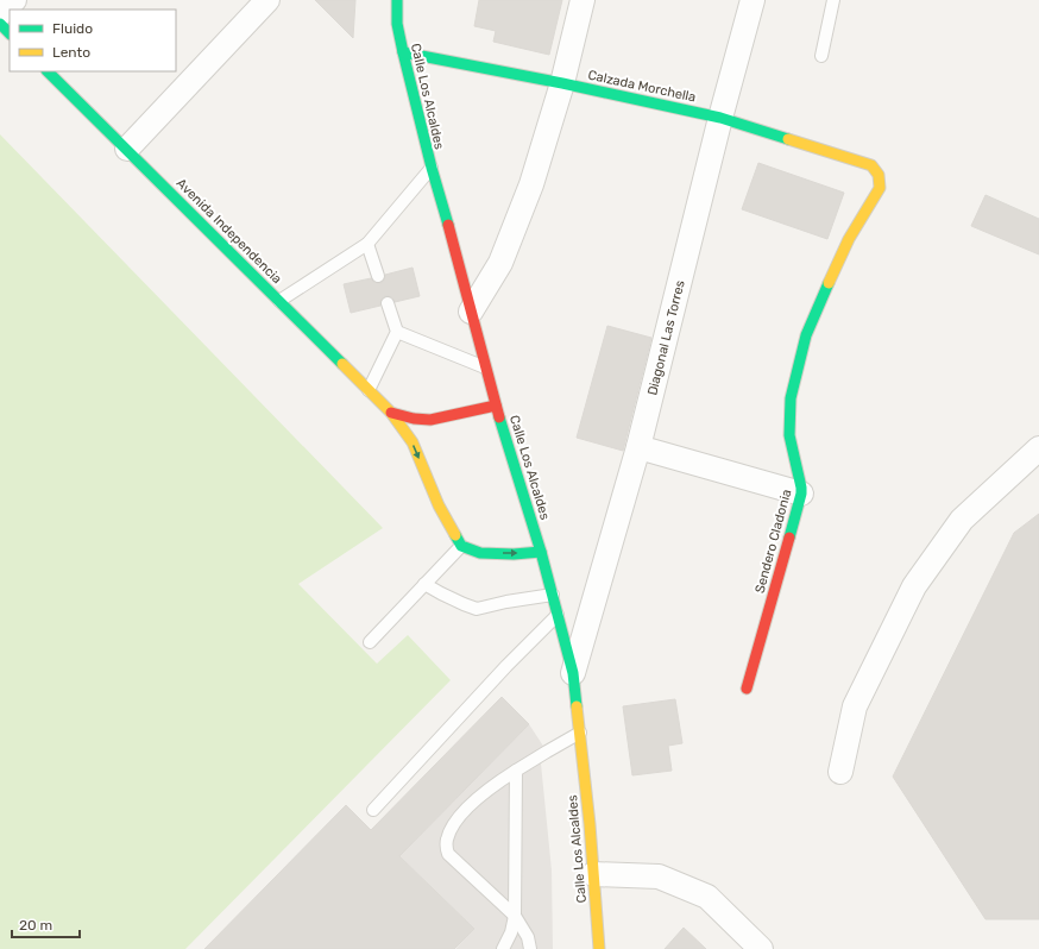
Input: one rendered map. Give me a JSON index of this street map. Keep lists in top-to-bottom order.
{
  "streets": {
    "street": [
      "Calzada Morchella",
      "Calle Los Alcaldes",
      "Avenida Independencia",
      "Diagonal Las Torres",
      "Sendero Cladonia"
    ]
  },
  "crossings": [
    ["Calzada Morchella", "Calle Los Alcaldes"],
    ["Calzada Morchella", "Diagonal Las Torres"],
    ["Calzada Morchella", "Sendero Cladonia"],
    ["Calle Los Alcaldes", "Diagonal Las Torres"]
  ],
  "legend": ["Fluido", "Lento"],
  "scale_bar": "20 m"
}
